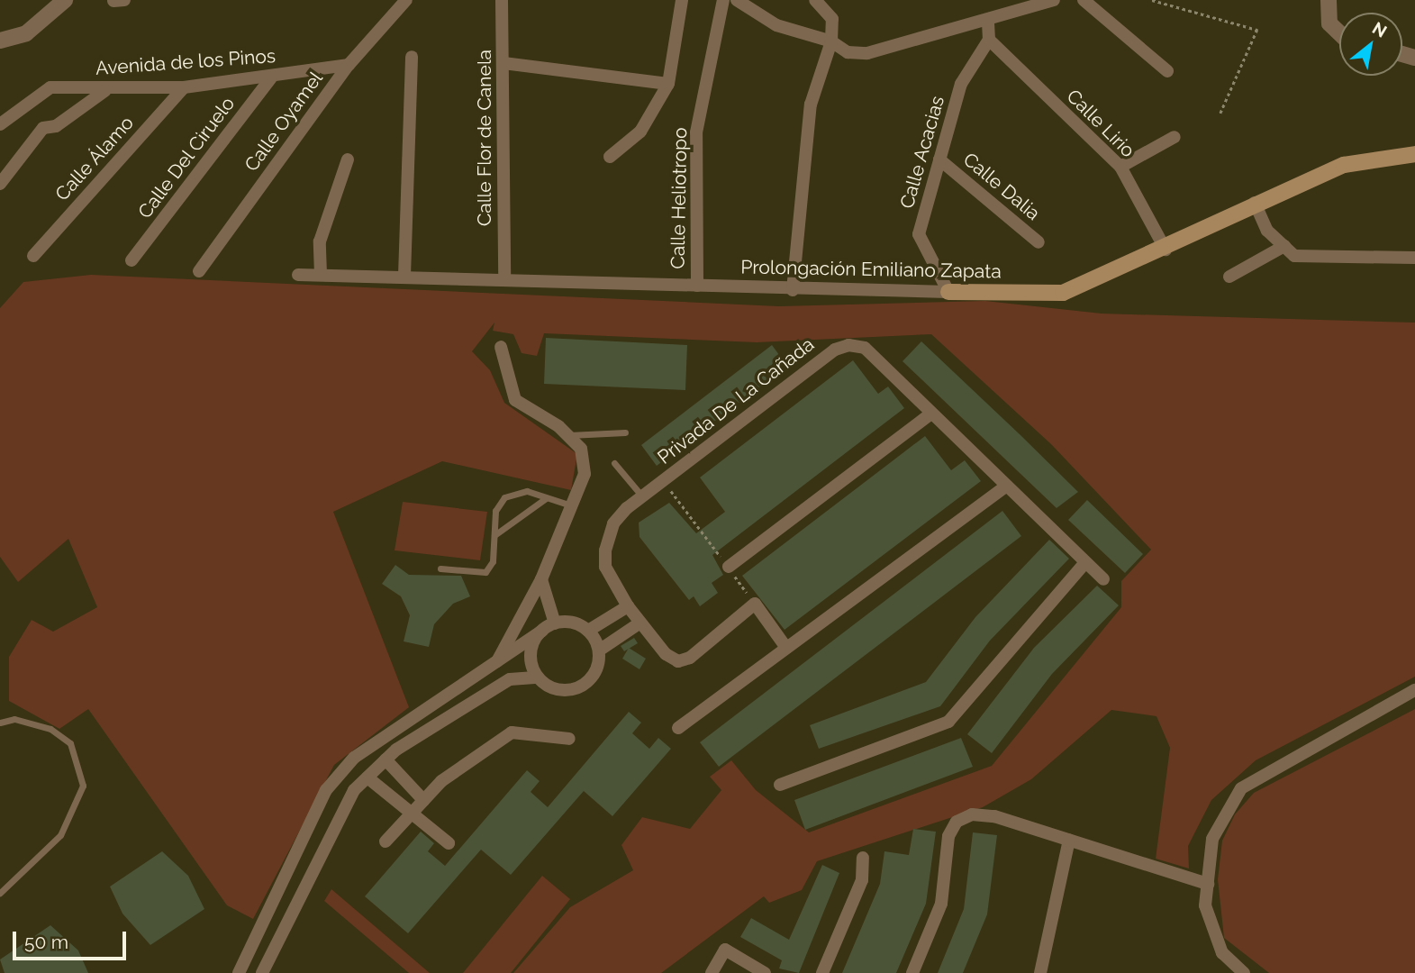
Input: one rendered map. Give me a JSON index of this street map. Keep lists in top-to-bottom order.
{
  "streets": {
    "main road": ["Prolongación Emiliano Zapata"],
    "street": [
      "Avenida de los Pinos",
      "Calle Oyamel",
      "Calle Lirio",
      "Calle Flor de Canela",
      "Calle Acacias",
      "Calle Del Ciruelo",
      "Calle Álamo",
      "Calle Dalia",
      "Calle Heliotropo",
      "Privada De La Cañada"
    ]
  },
  "crossings": [
    ["Avenida de los Pinos", "Calle Oyamel"],
    ["Avenida de los Pinos", "Calle Del Ciruelo"],
    ["Avenida de los Pinos", "Calle Álamo"],
    ["Calle Lirio", "Calle Acacias"],
    ["Calle Lirio", "Prolongación Emiliano Zapata"],
    ["Calle Flor de Canela", "Prolongación Emiliano Zapata"],
    ["Calle Acacias", "Calle Dalia"],
    ["Calle Acacias", "Prolongación Emiliano Zapata"],
    ["Calle Heliotropo", "Prolongación Emiliano Zapata"]
  ],
  "scale_bar": "50 m",
  "north": "top right"
}
